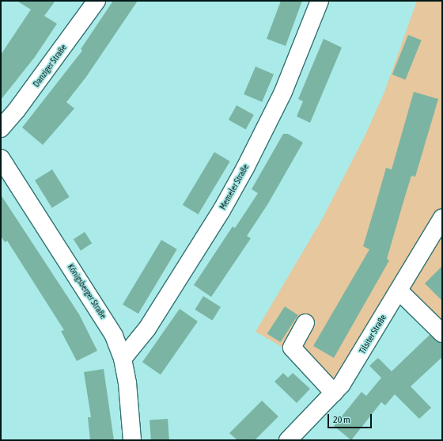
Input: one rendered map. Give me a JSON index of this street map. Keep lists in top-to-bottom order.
{
  "streets": {
    "street": [
      "Danziger Straße",
      "Memeler Straße",
      "Königsberger Straße",
      "Tilsiter Straße"
    ]
  },
  "crossings": [
    ["Memeler Straße", "Königsberger Straße"]
  ],
  "scale_bar": "20 m"
}
